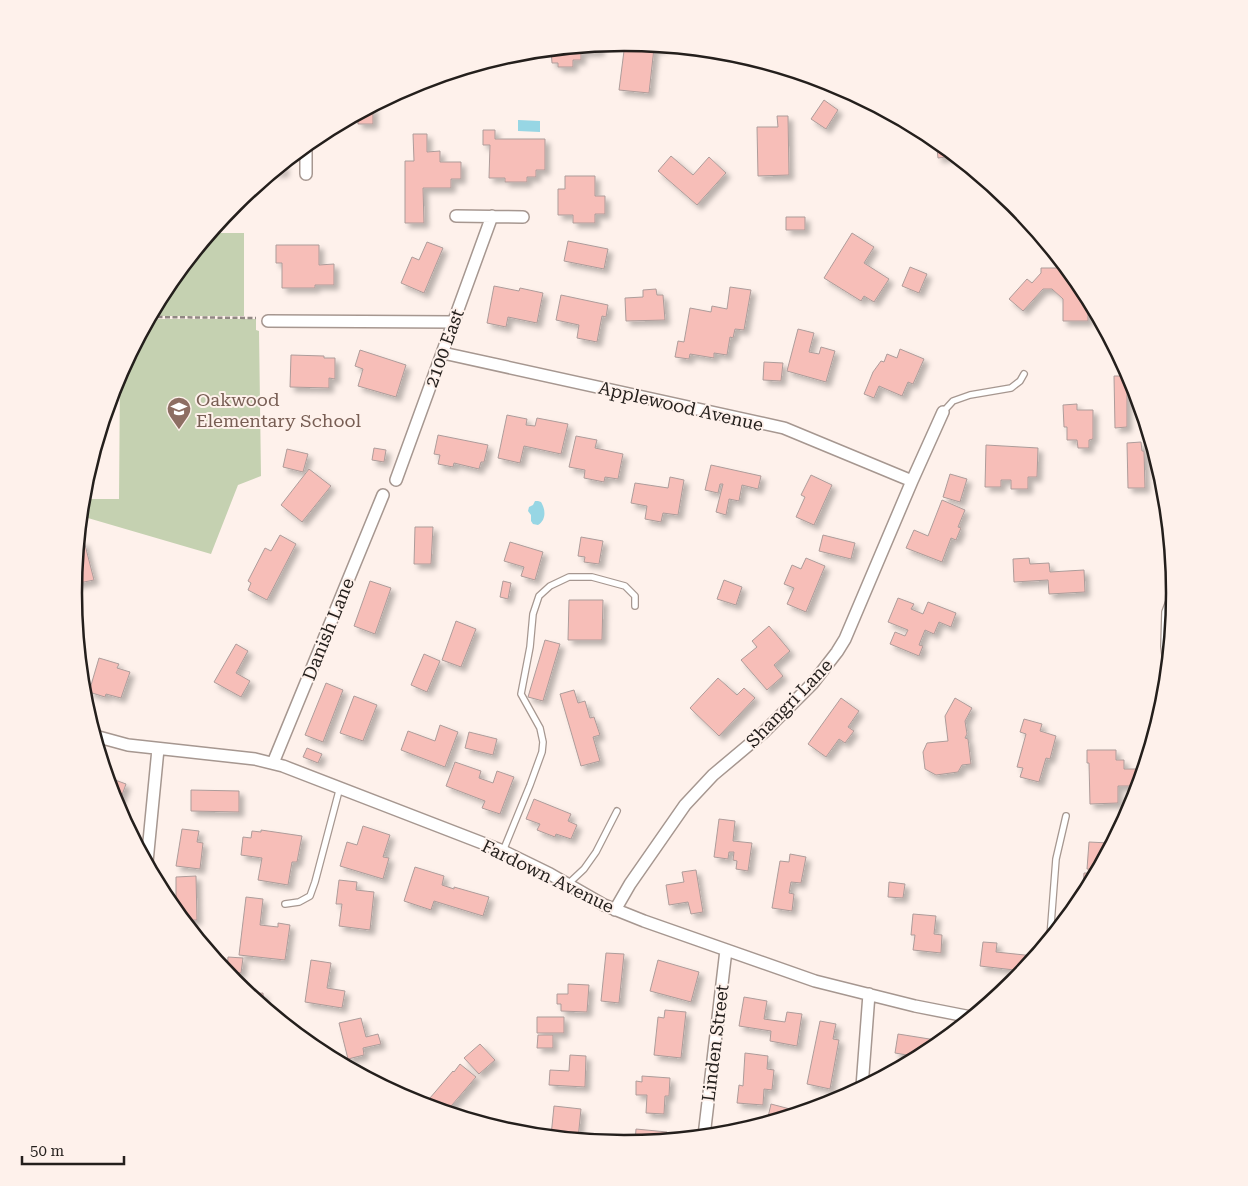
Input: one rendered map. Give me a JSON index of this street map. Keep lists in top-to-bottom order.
{
  "streets": {
    "street": [
      "2100 East",
      "Applewood Avenue",
      "Danish Lane",
      "Shangri Lane",
      "Fardown Avenue",
      "Linden Street"
    ]
  },
  "crossings": [
    ["2100 East", "Applewood Avenue"],
    ["Applewood Avenue", "Shangri Lane"],
    ["Danish Lane", "Fardown Avenue"],
    ["Shangri Lane", "Fardown Avenue"],
    ["Fardown Avenue", "Linden Street"]
  ],
  "places": {
    "school or university": ["Oakwood Elementary School"]
  },
  "scale_bar": "50 m"
}
